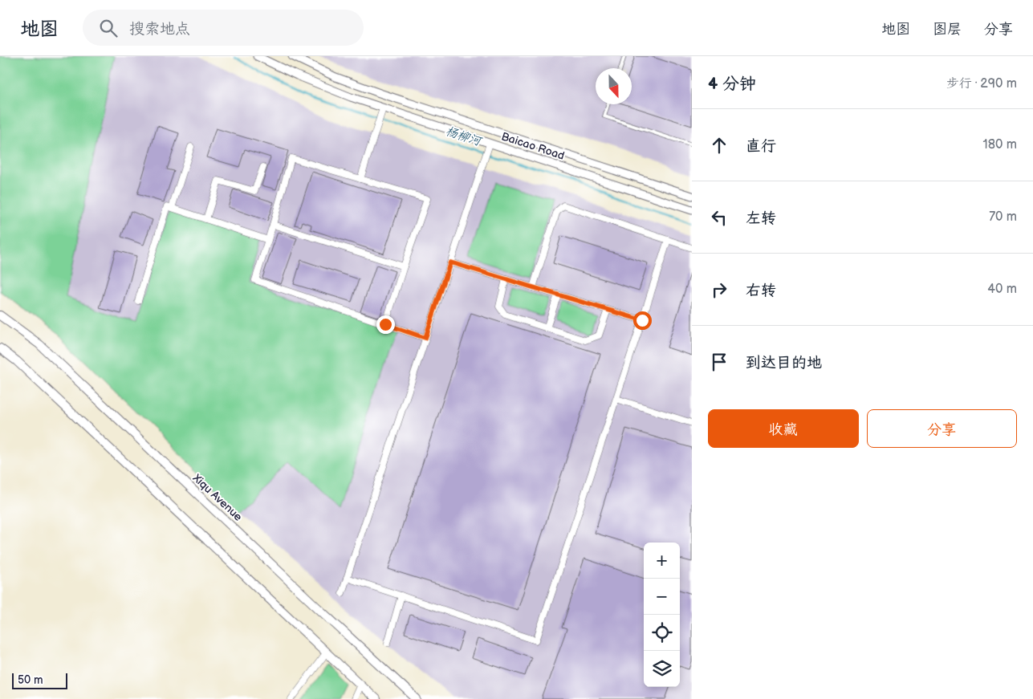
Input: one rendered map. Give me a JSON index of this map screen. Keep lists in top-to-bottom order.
{
  "streets": {
    "main road": ["Xiqu Avenue"],
    "street": ["Baicao Road"]
  },
  "water": ["杨柳河"],
  "scale_bar": "50 m",
  "north": "bottom",
  "page": {
    "header": "地图",
    "search": "搜索地点",
    "nav": ["地图", "图层", "分享"],
    "heading": ["4 分钟", "步行 · 290 m"],
    "list": [
      ["直行", "180 m"],
      ["左转", "70 m"],
      ["右转", "40 m"],
      "到达目的地"
    ],
    "buttons": ["收藏", "分享"],
    "map_buttons": ["+", "−"],
    "scale": "50 m"
  }
}
